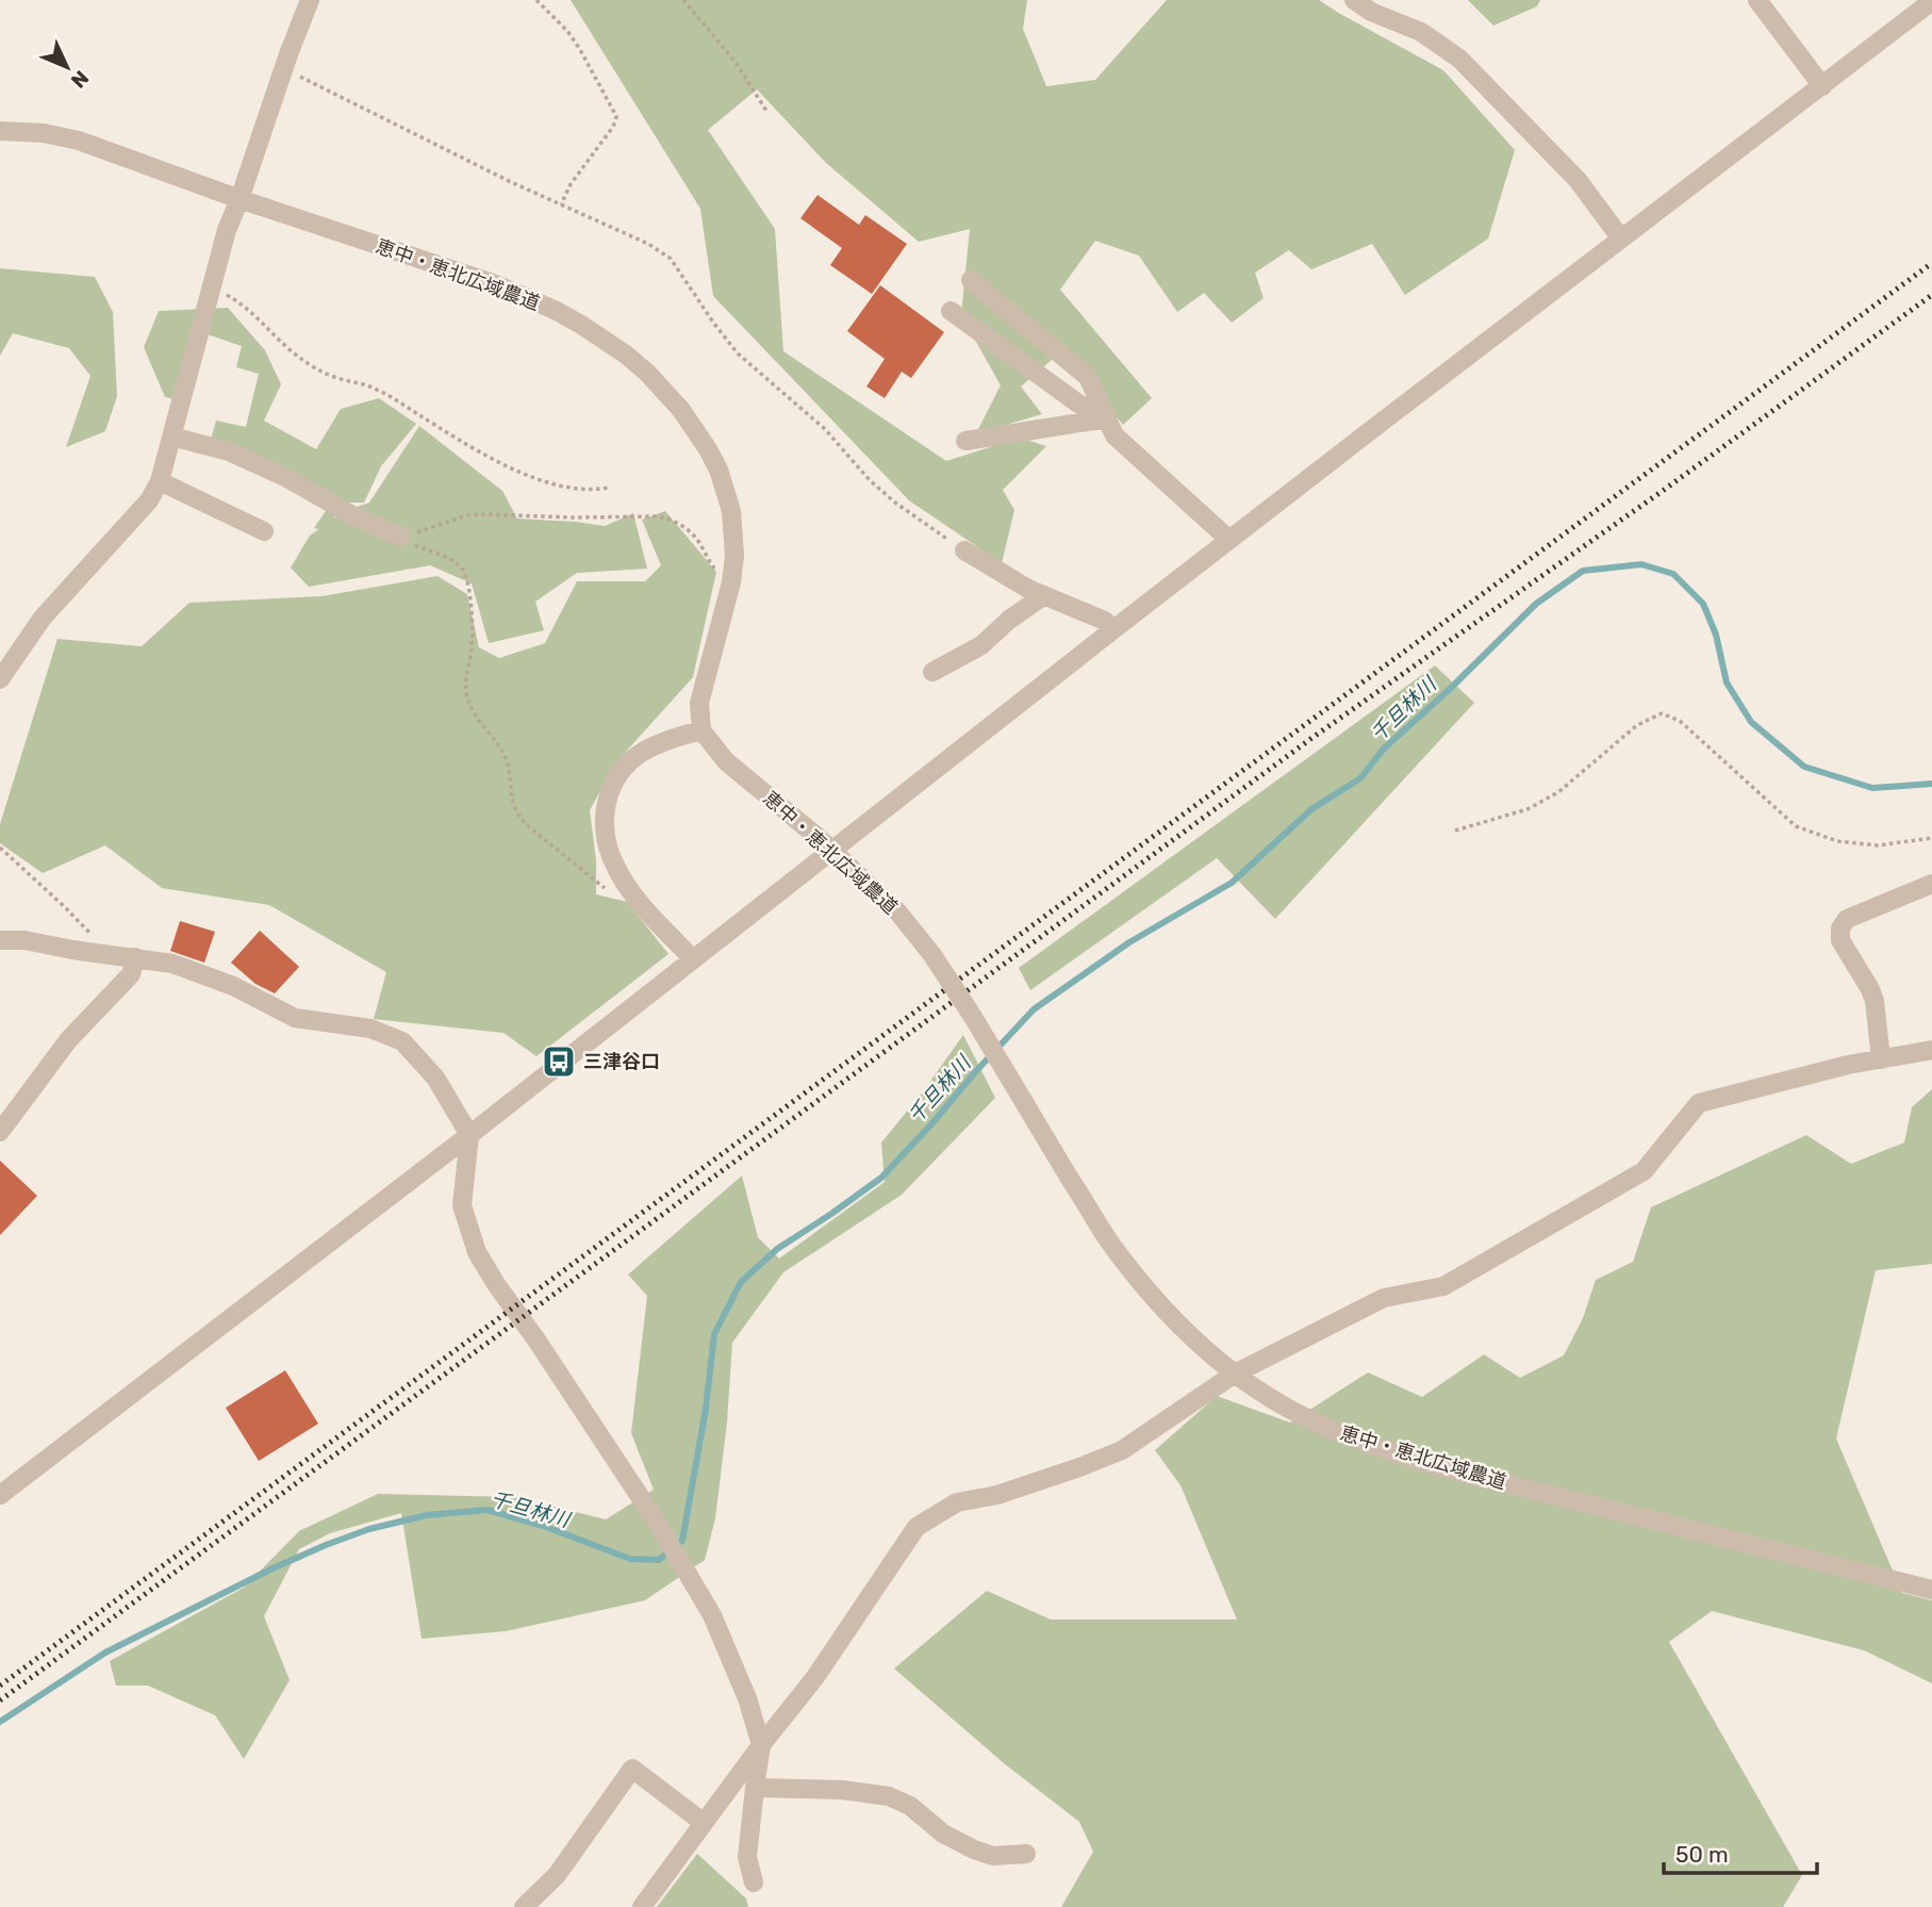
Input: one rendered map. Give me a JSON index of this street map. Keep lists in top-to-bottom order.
{
  "streets": {
    "street": ["恵中・恵北広域農道"]
  },
  "water": ["千旦林川"],
  "places": {
    "bus stop": ["三津谷口"]
  },
  "scale_bar": "50 m",
  "north": "bottom right"
}
